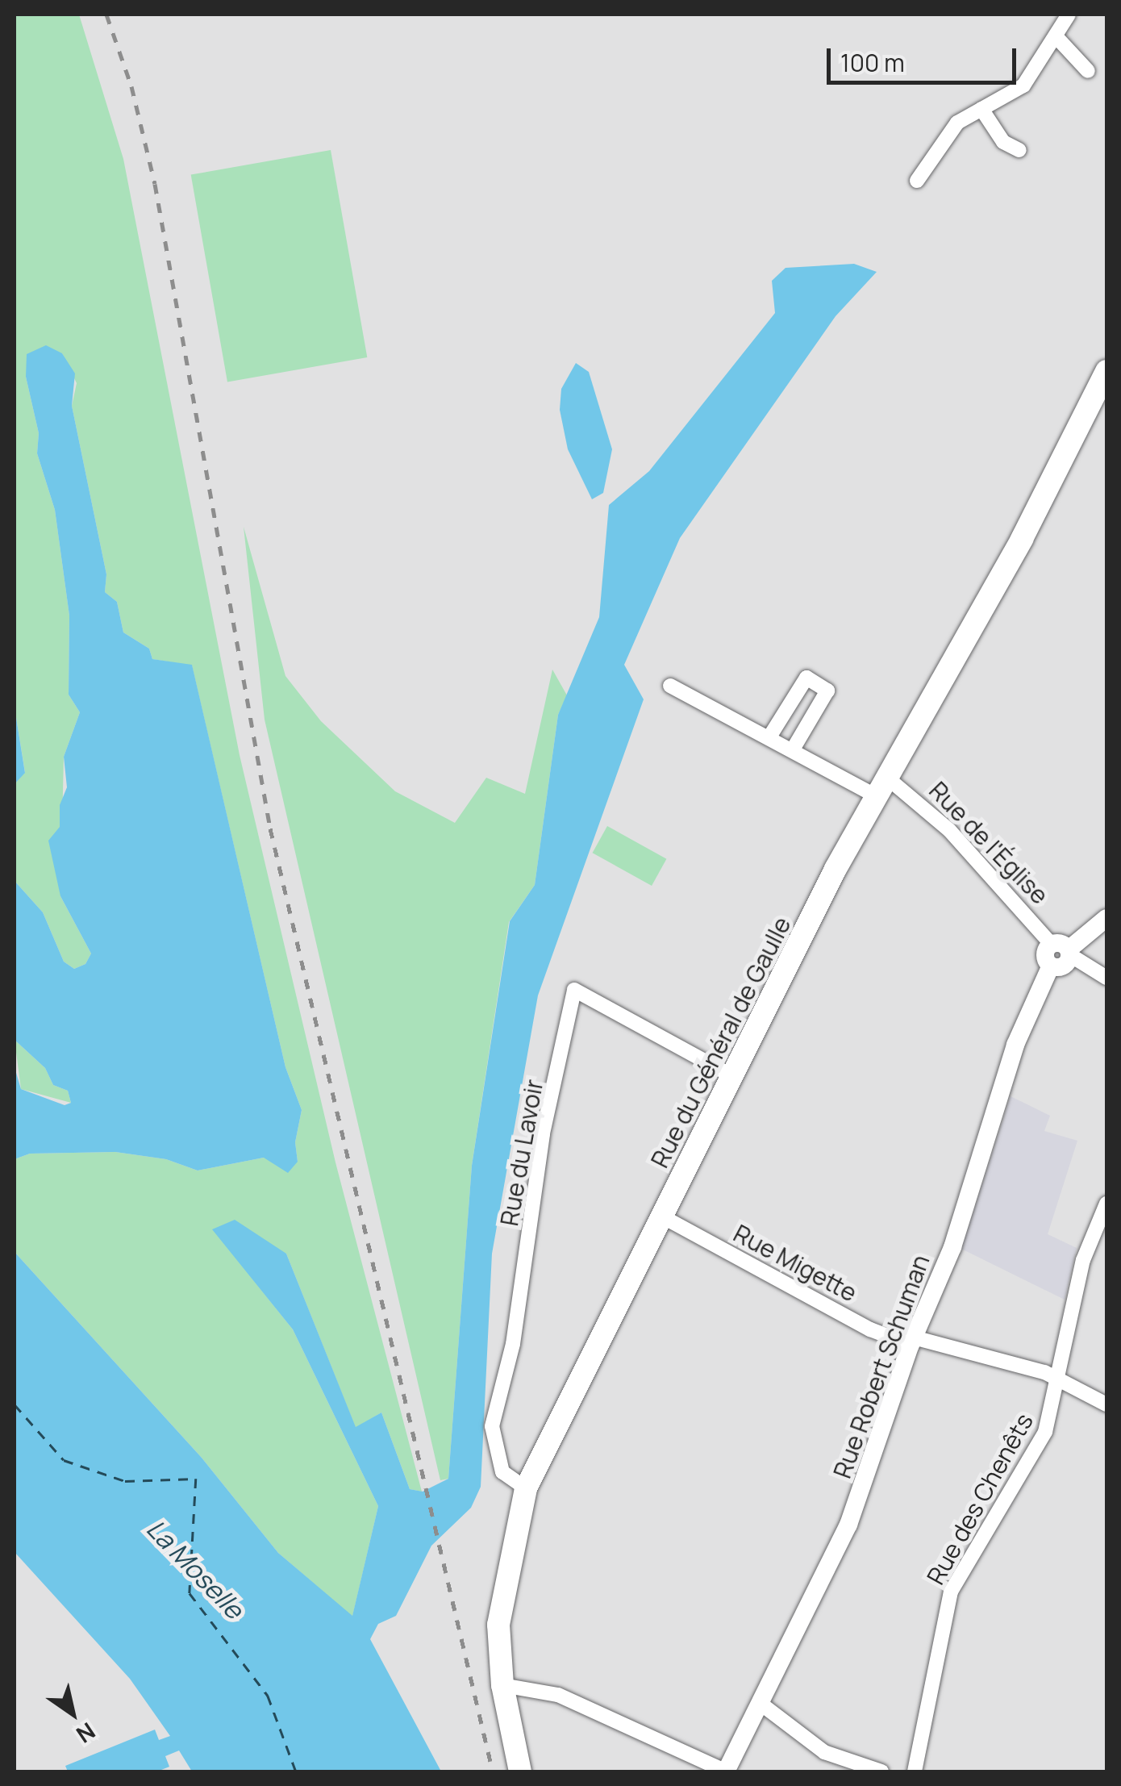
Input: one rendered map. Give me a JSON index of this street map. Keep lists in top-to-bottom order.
{
  "streets": {
    "main road": ["Rue du Général de Gaulle"],
    "street": [
      "Rue de l'Église",
      "Rue du Lavoir",
      "Rue Migette",
      "Rue Robert Schuman",
      "Rue des Chenêts"
    ]
  },
  "crossings": [
    ["Rue de l'Église", "Rue du Général de Gaulle"],
    ["Rue de l'Église", "Rue Robert Schuman"],
    ["Rue du Général de Gaulle", "Rue du Lavoir"],
    ["Rue du Général de Gaulle", "Rue Migette"],
    ["Rue Migette", "Rue Robert Schuman"],
    ["Rue Migette", "Rue des Chenêts"]
  ],
  "water": ["La Moselle"],
  "scale_bar": "100 m",
  "north": "bottom right"
}
